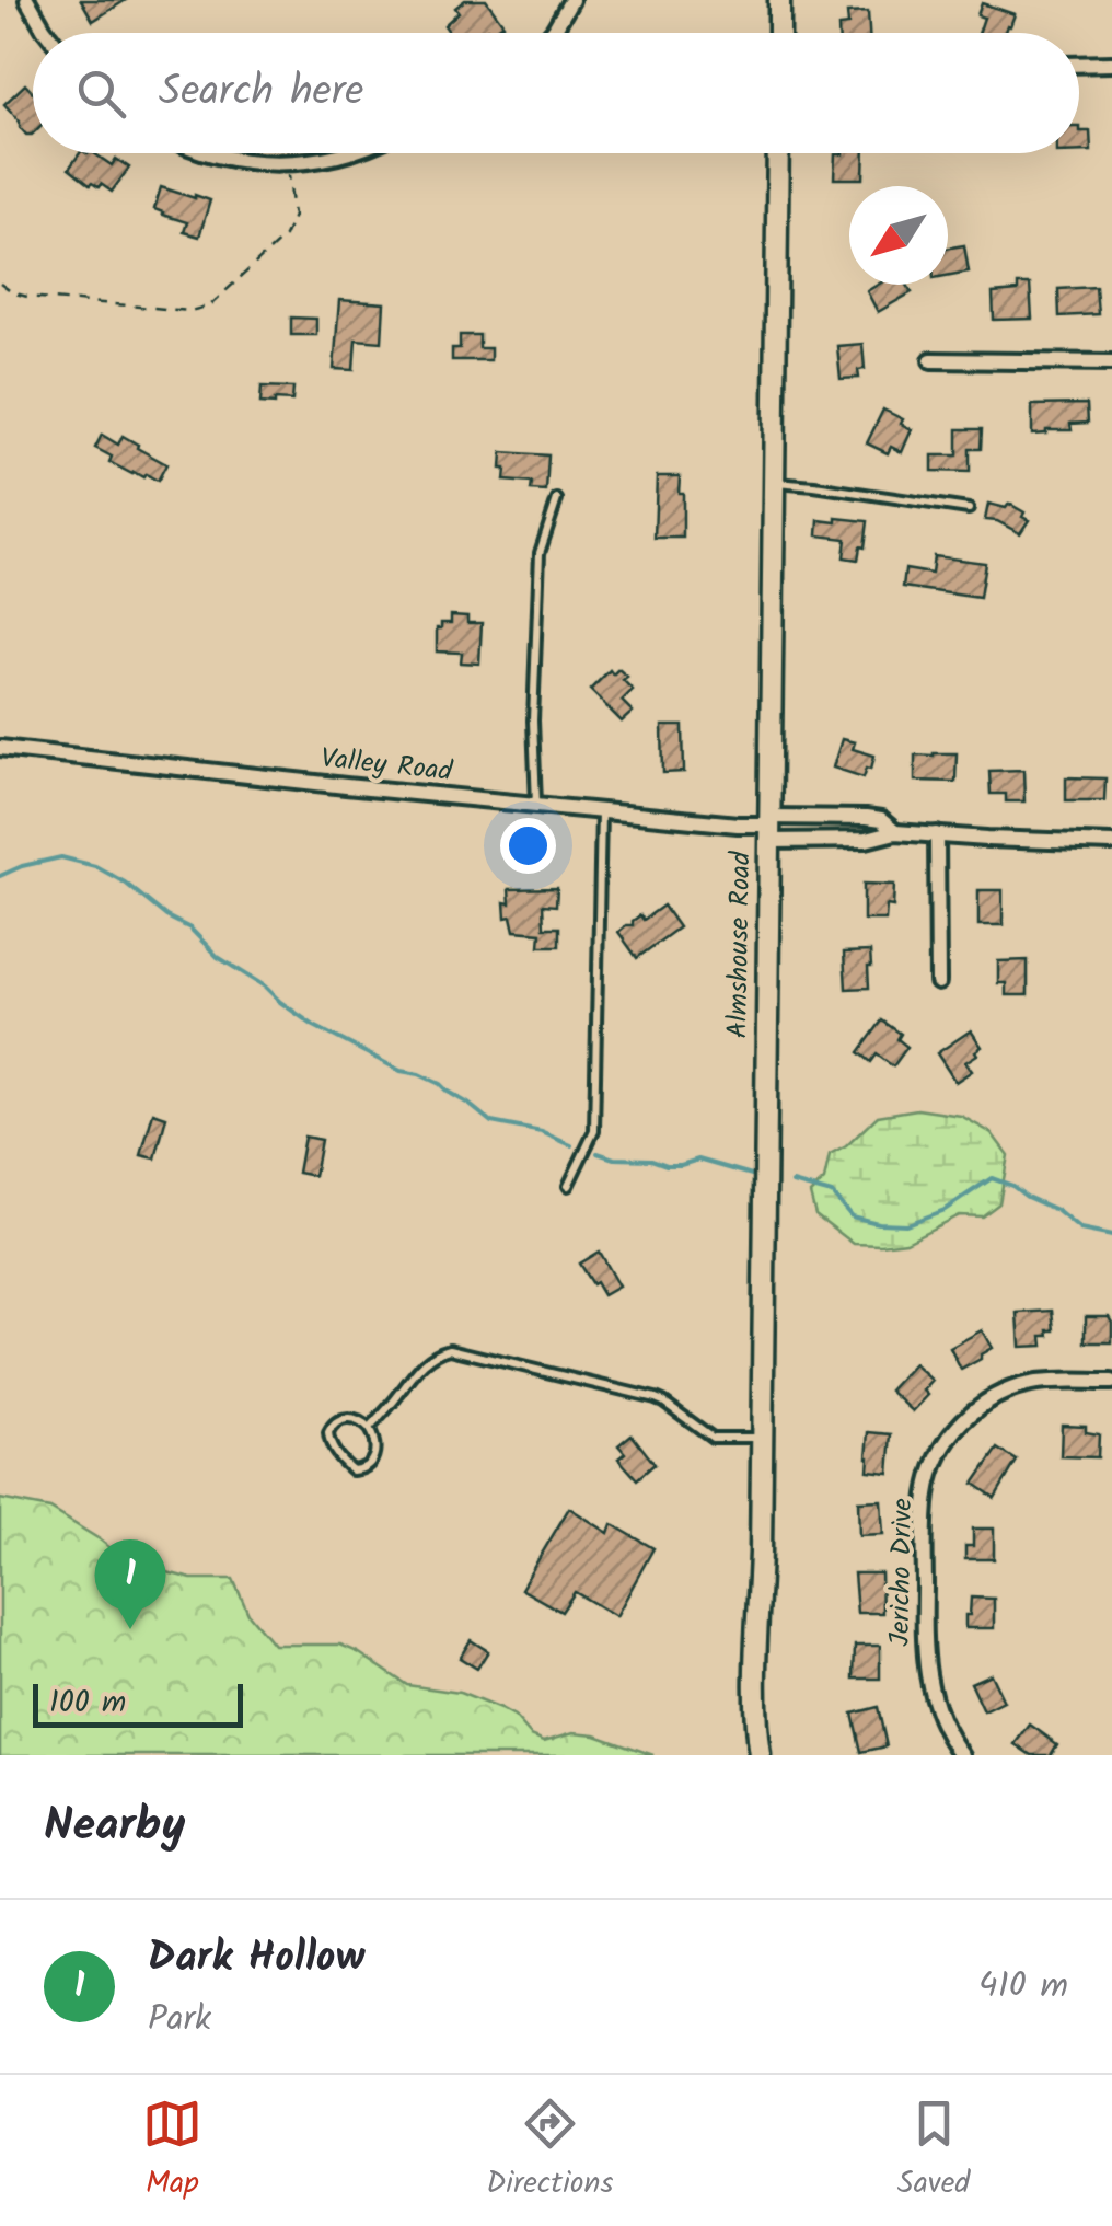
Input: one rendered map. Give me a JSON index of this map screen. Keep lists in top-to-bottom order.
{
  "streets": {
    "main road": ["Almshouse Road"],
    "street": ["Valley Road", "Jericho Drive"]
  },
  "crossings": [
    ["Valley Road", "Almshouse Road"]
  ],
  "scale_bar": "100 m",
  "north": "bottom left",
  "page": {
    "search": "Search here",
    "pins": "1",
    "scale": "100 m",
    "heading": "Nearby",
    "list": [
      {
        "mark": "1",
        "name": "Dark Hollow",
        "note": "Park",
        "value": "410 m"
      }
    ],
    "nav": ["Map", "Directions", "Saved"]
  }
}
